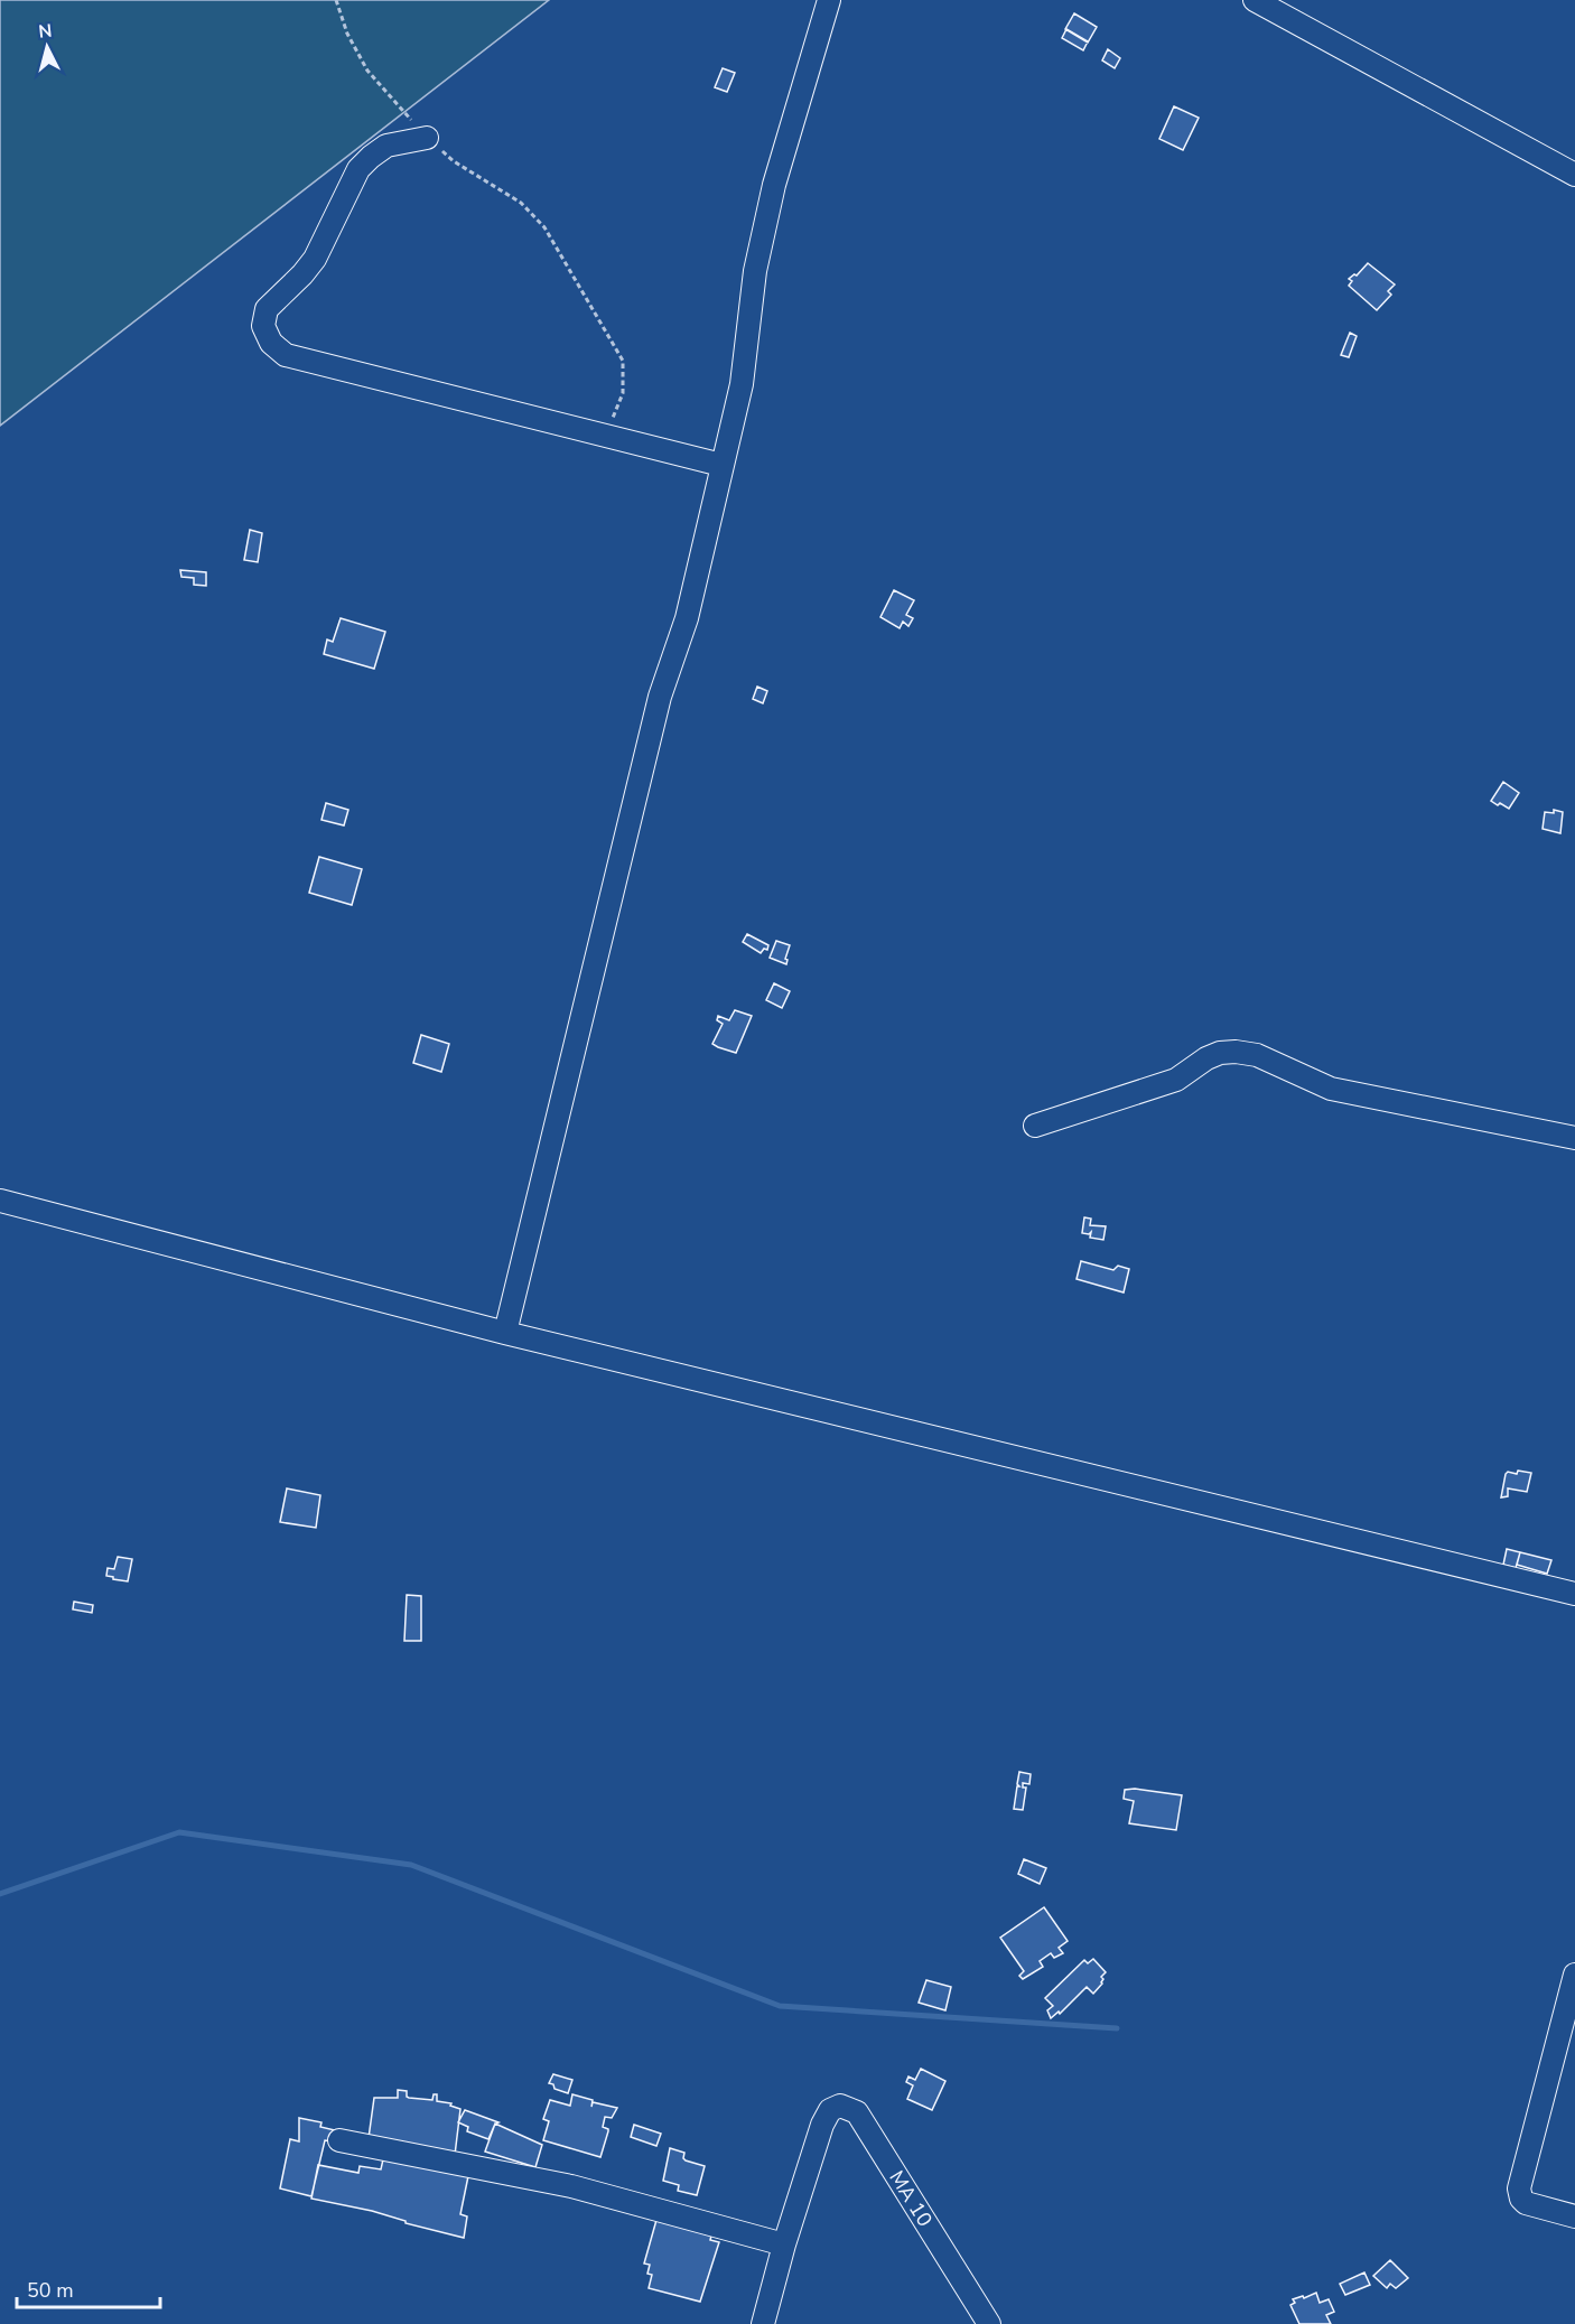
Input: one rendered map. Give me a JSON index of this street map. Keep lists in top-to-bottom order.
{
  "streets": {
    "street": ["MA 10"]
  },
  "scale_bar": "50 m",
  "north": "top"
}
